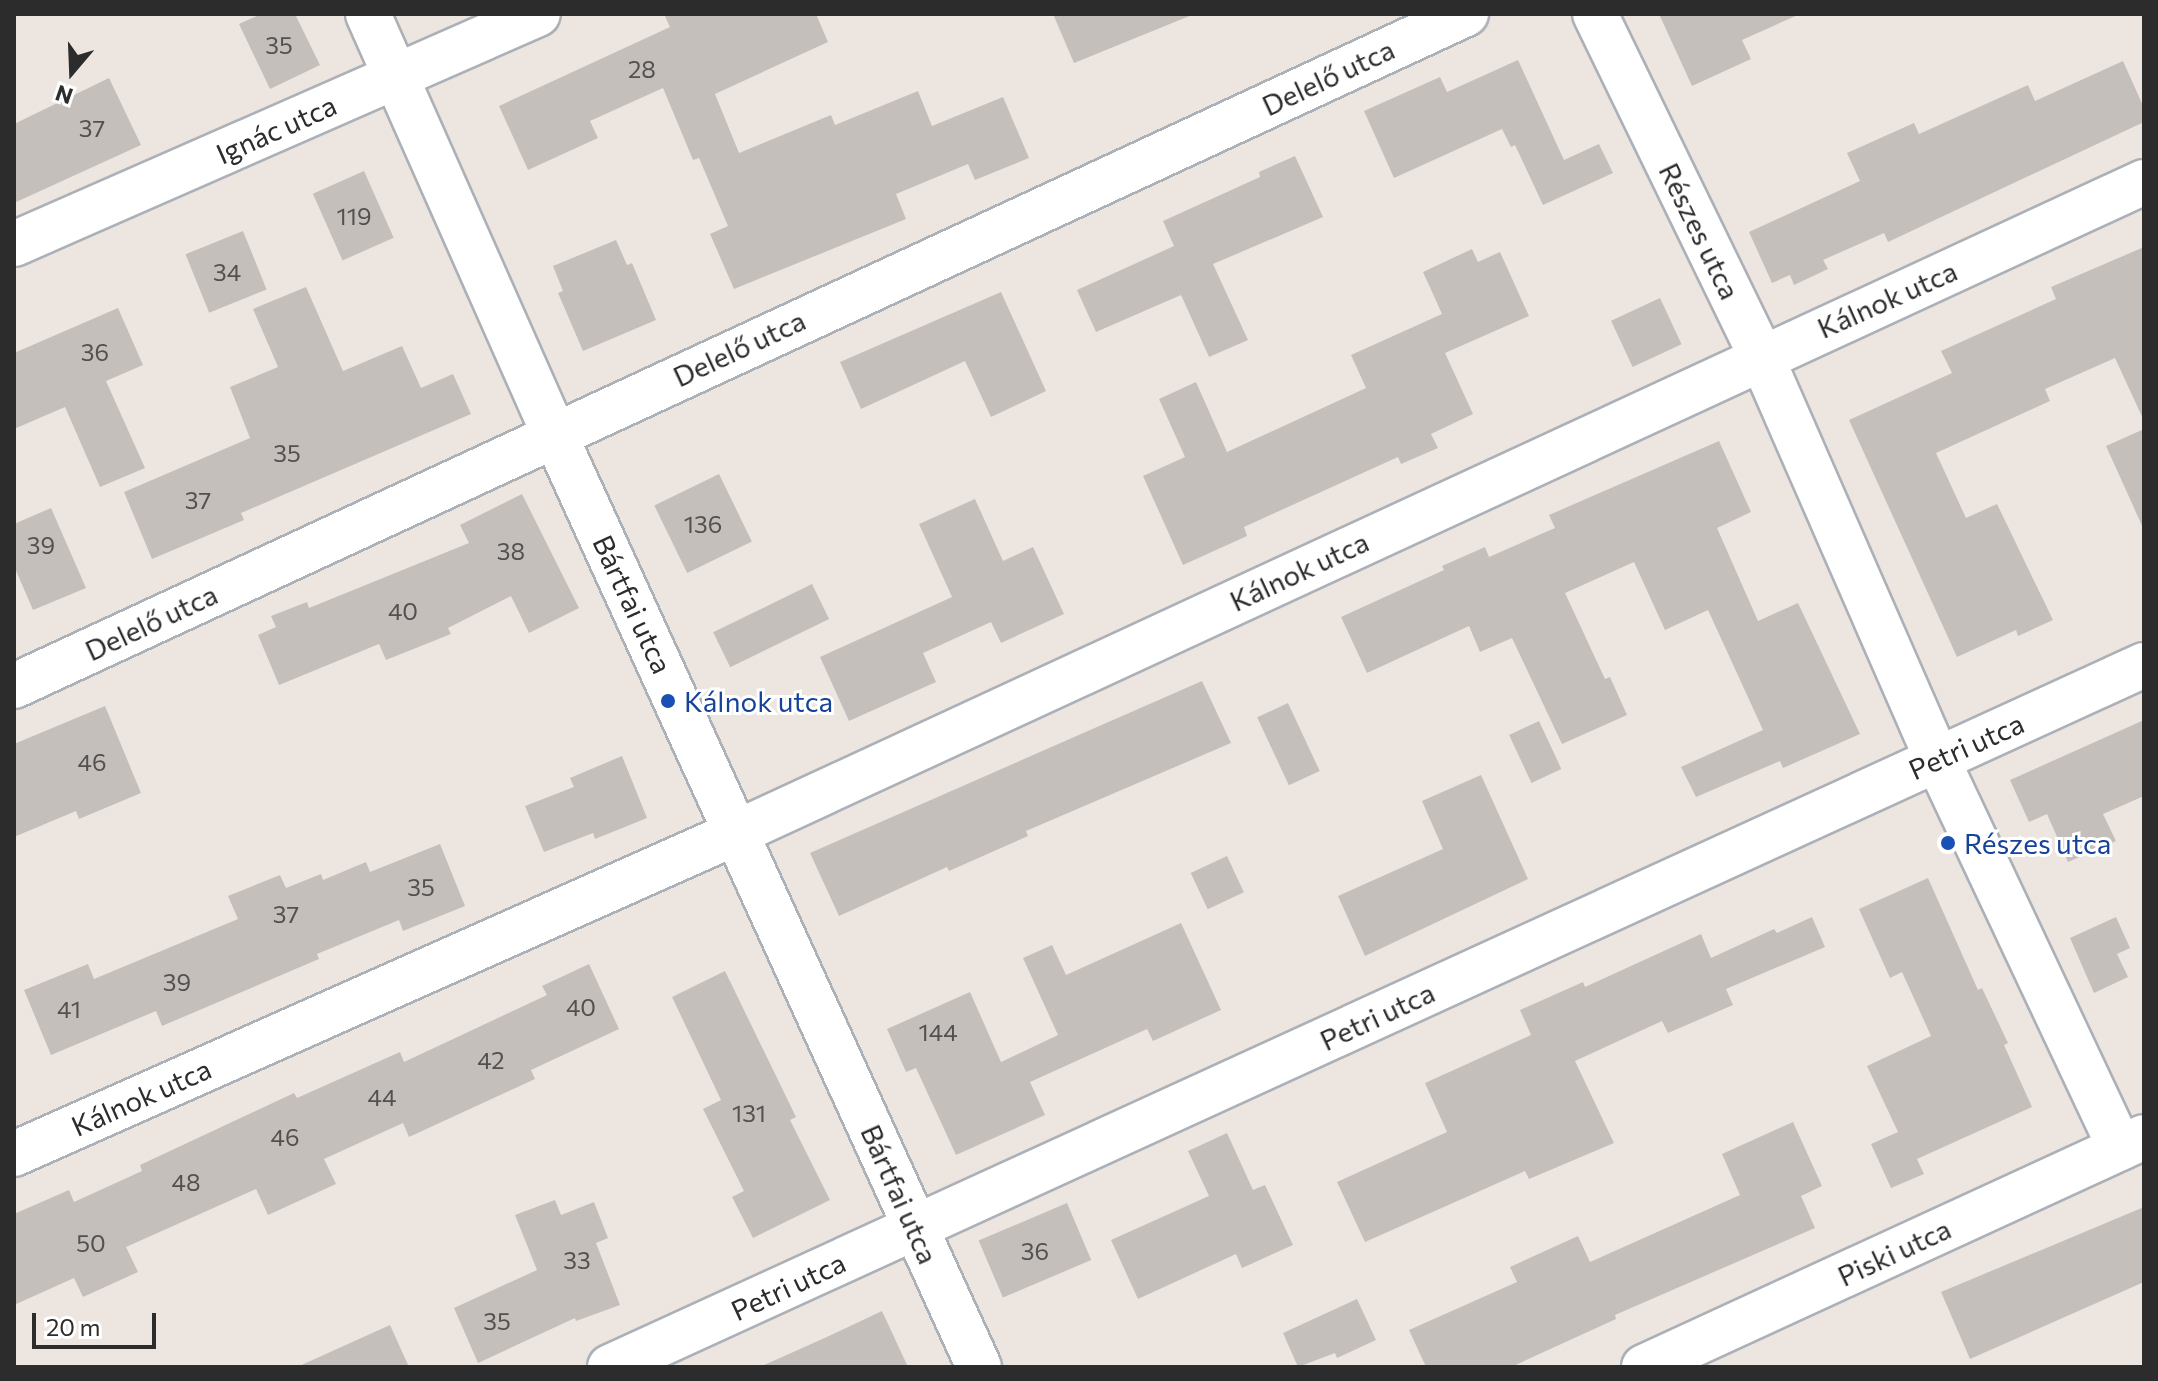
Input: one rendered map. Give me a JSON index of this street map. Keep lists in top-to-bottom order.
{
  "streets": {
    "street": [
      "Delelő utca",
      "Ignác utca",
      "Részes utca",
      "Kálnok utca",
      "Bártfai utca",
      "Petri utca",
      "Piski utca"
    ]
  },
  "crossings": [
    ["Delelő utca", "Bártfai utca"],
    ["Ignác utca", "Bártfai utca"],
    ["Részes utca", "Kálnok utca"],
    ["Részes utca", "Petri utca"],
    ["Részes utca", "Piski utca"],
    ["Kálnok utca", "Bártfai utca"],
    ["Bártfai utca", "Petri utca"]
  ],
  "places": ["Kálnok utca", "Részes utca"],
  "house_numbers": [
    "35",
    "28",
    "37",
    "119",
    "34",
    "36",
    "35",
    "37",
    "136",
    "39",
    "38",
    "40",
    "46",
    "35",
    "37",
    "39",
    "40",
    "41",
    "144",
    "42",
    "44",
    "131",
    "46",
    "48",
    "50",
    "36",
    "33",
    "35"
  ],
  "scale_bar": "20 m",
  "north": "bottom"
}
